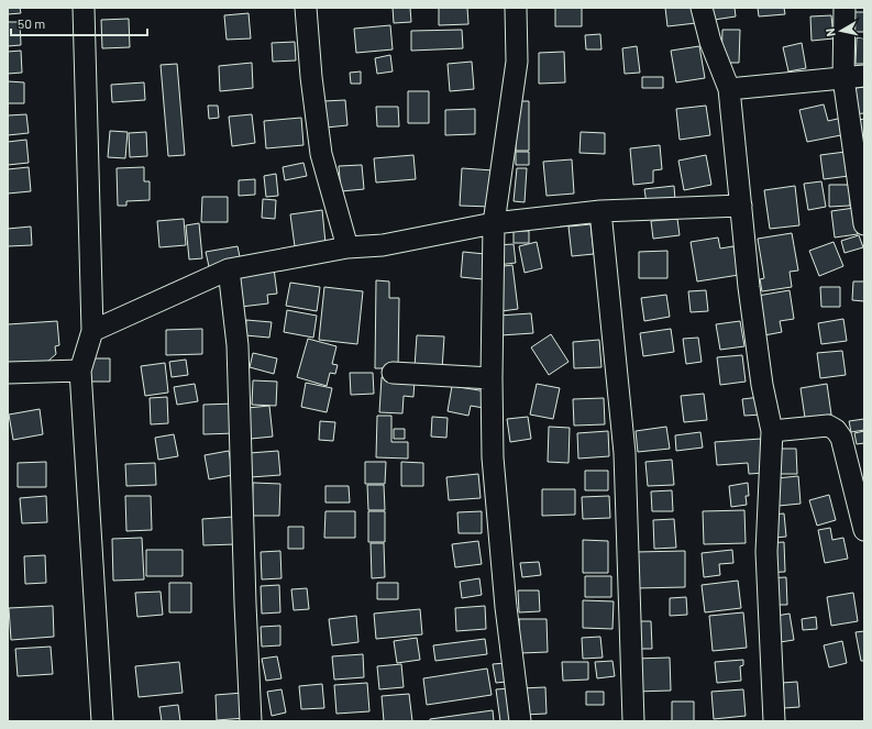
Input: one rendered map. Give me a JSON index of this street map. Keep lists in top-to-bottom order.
{
  "scale_bar": "50 m",
  "north": "left"
}
